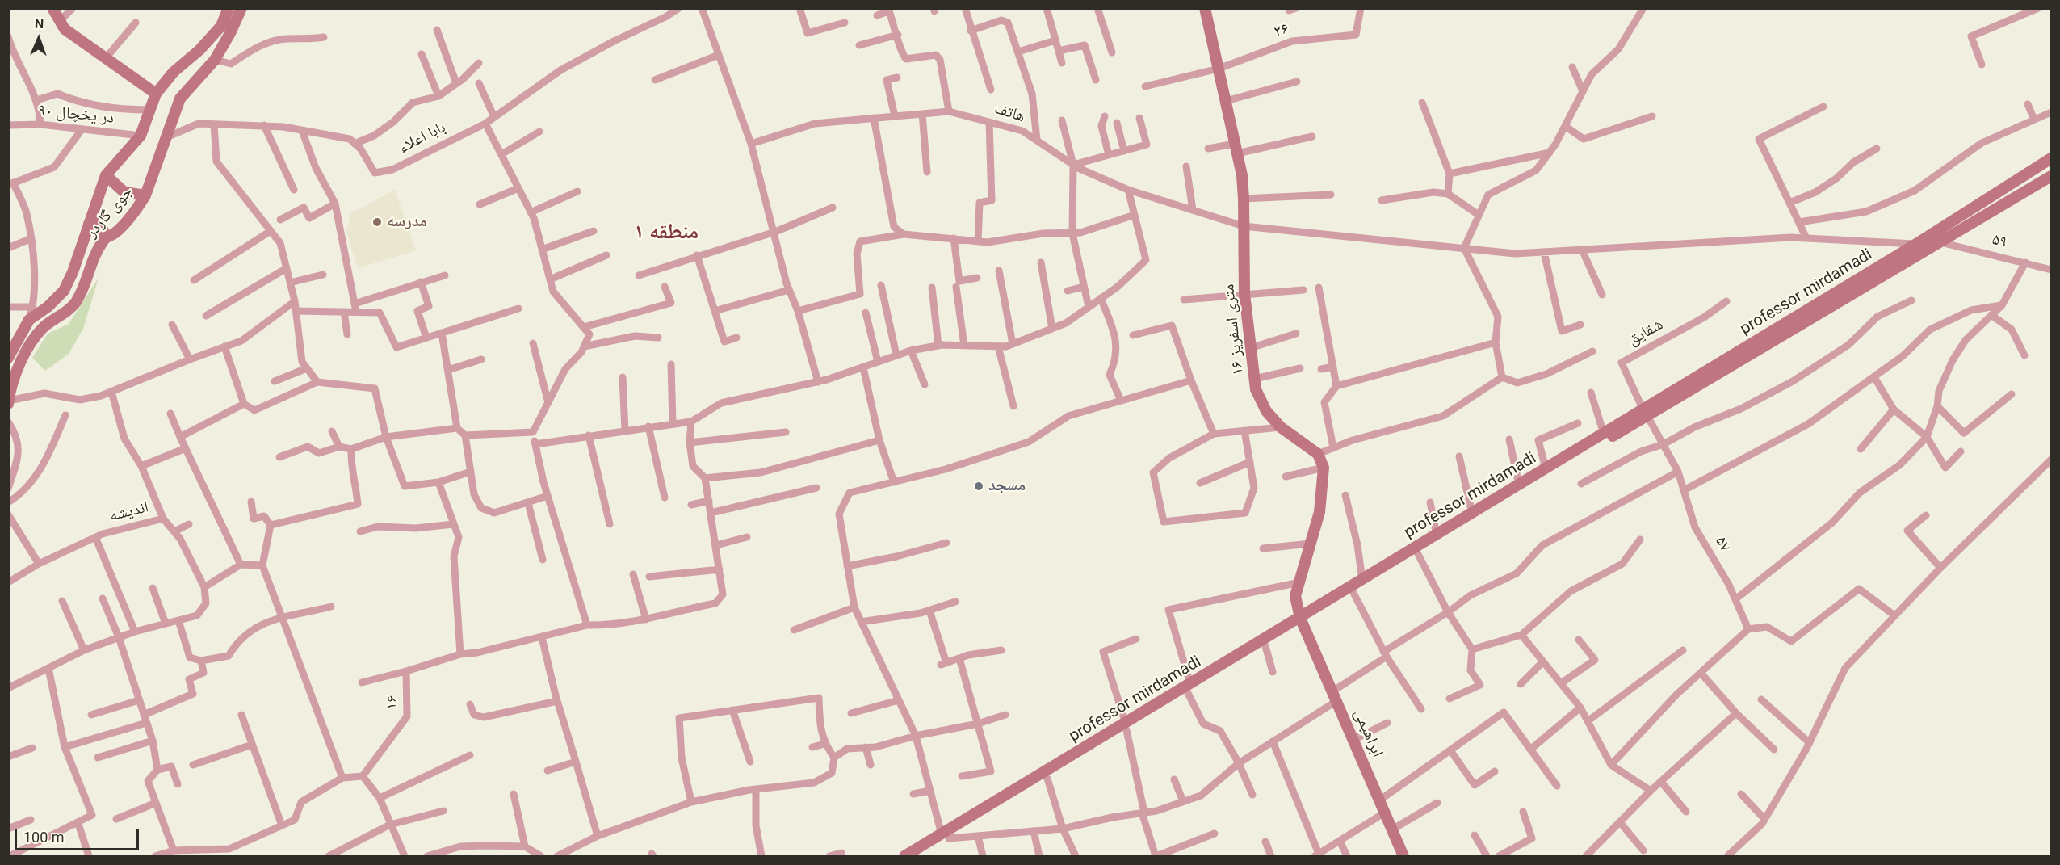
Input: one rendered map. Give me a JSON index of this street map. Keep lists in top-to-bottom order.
{
  "streets": {
    "main road": [
      "جوی گاردر",
      "professor mirdamadi",
      "۱۶ متری اسفریز",
      "ابراهیمی"
    ],
    "street": [
      "۲۶",
      "هاتف",
      "در یخچال ۹۰",
      "بابا اعلاء",
      "۵۹",
      "شقایق",
      "اندیشه",
      "۵۷",
      "۱۶"
    ]
  },
  "crossings": [
    ["۲۶", "۱۶ متری اسفریز"],
    ["هاتف", "professor mirdamadi"],
    ["هاتف", "۱۶ متری اسفریز"],
    ["در یخچال ۹۰", "جوی گاردر"],
    ["۵۹", "professor mirdamadi"],
    ["professor mirdamadi", "شقایق"],
    ["professor mirdamadi", "۵۷"],
    ["professor mirdamadi", "ابراهیمی"],
    ["شقایق", "۵۷"]
  ],
  "districts": ["منطقه ۱"],
  "places": ["مدرسه", "مسجد"],
  "scale_bar": "100 m",
  "north": "top"
}
